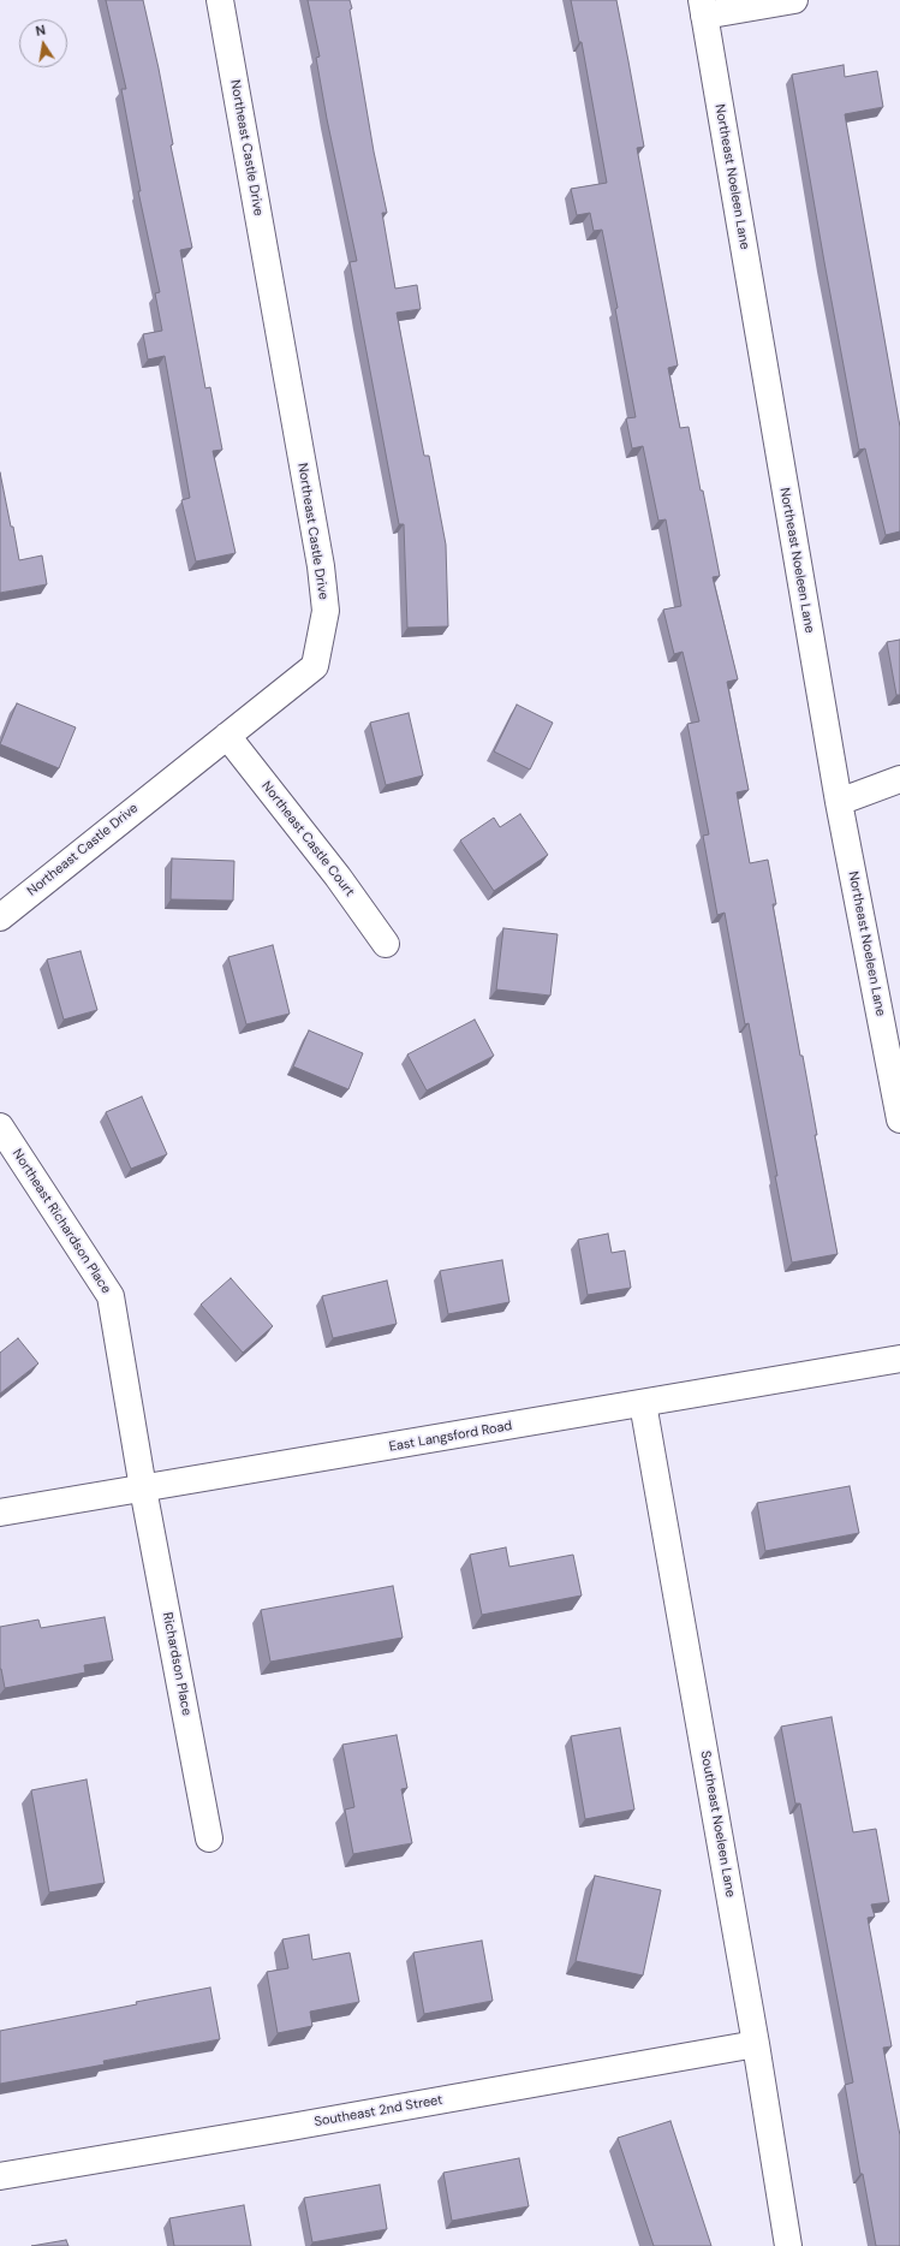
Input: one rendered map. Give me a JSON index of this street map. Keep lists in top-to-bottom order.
{
  "streets": {
    "street": [
      "Northeast Castle Drive",
      "Northeast Noeleen Lane",
      "Northeast Castle Court",
      "Northeast Richardson Place",
      "East Langsford Road",
      "Richardson Place",
      "Southeast Noeleen Lane",
      "Southeast 2nd Street"
    ]
  },
  "crossings": [
    ["Northeast Castle Drive", "Northeast Castle Court"],
    ["Northeast Richardson Place", "East Langsford Road"],
    ["Northeast Richardson Place", "Richardson Place"],
    ["East Langsford Road", "Richardson Place"],
    ["East Langsford Road", "Southeast Noeleen Lane"],
    ["Southeast Noeleen Lane", "Southeast 2nd Street"]
  ],
  "north": "top"
}
